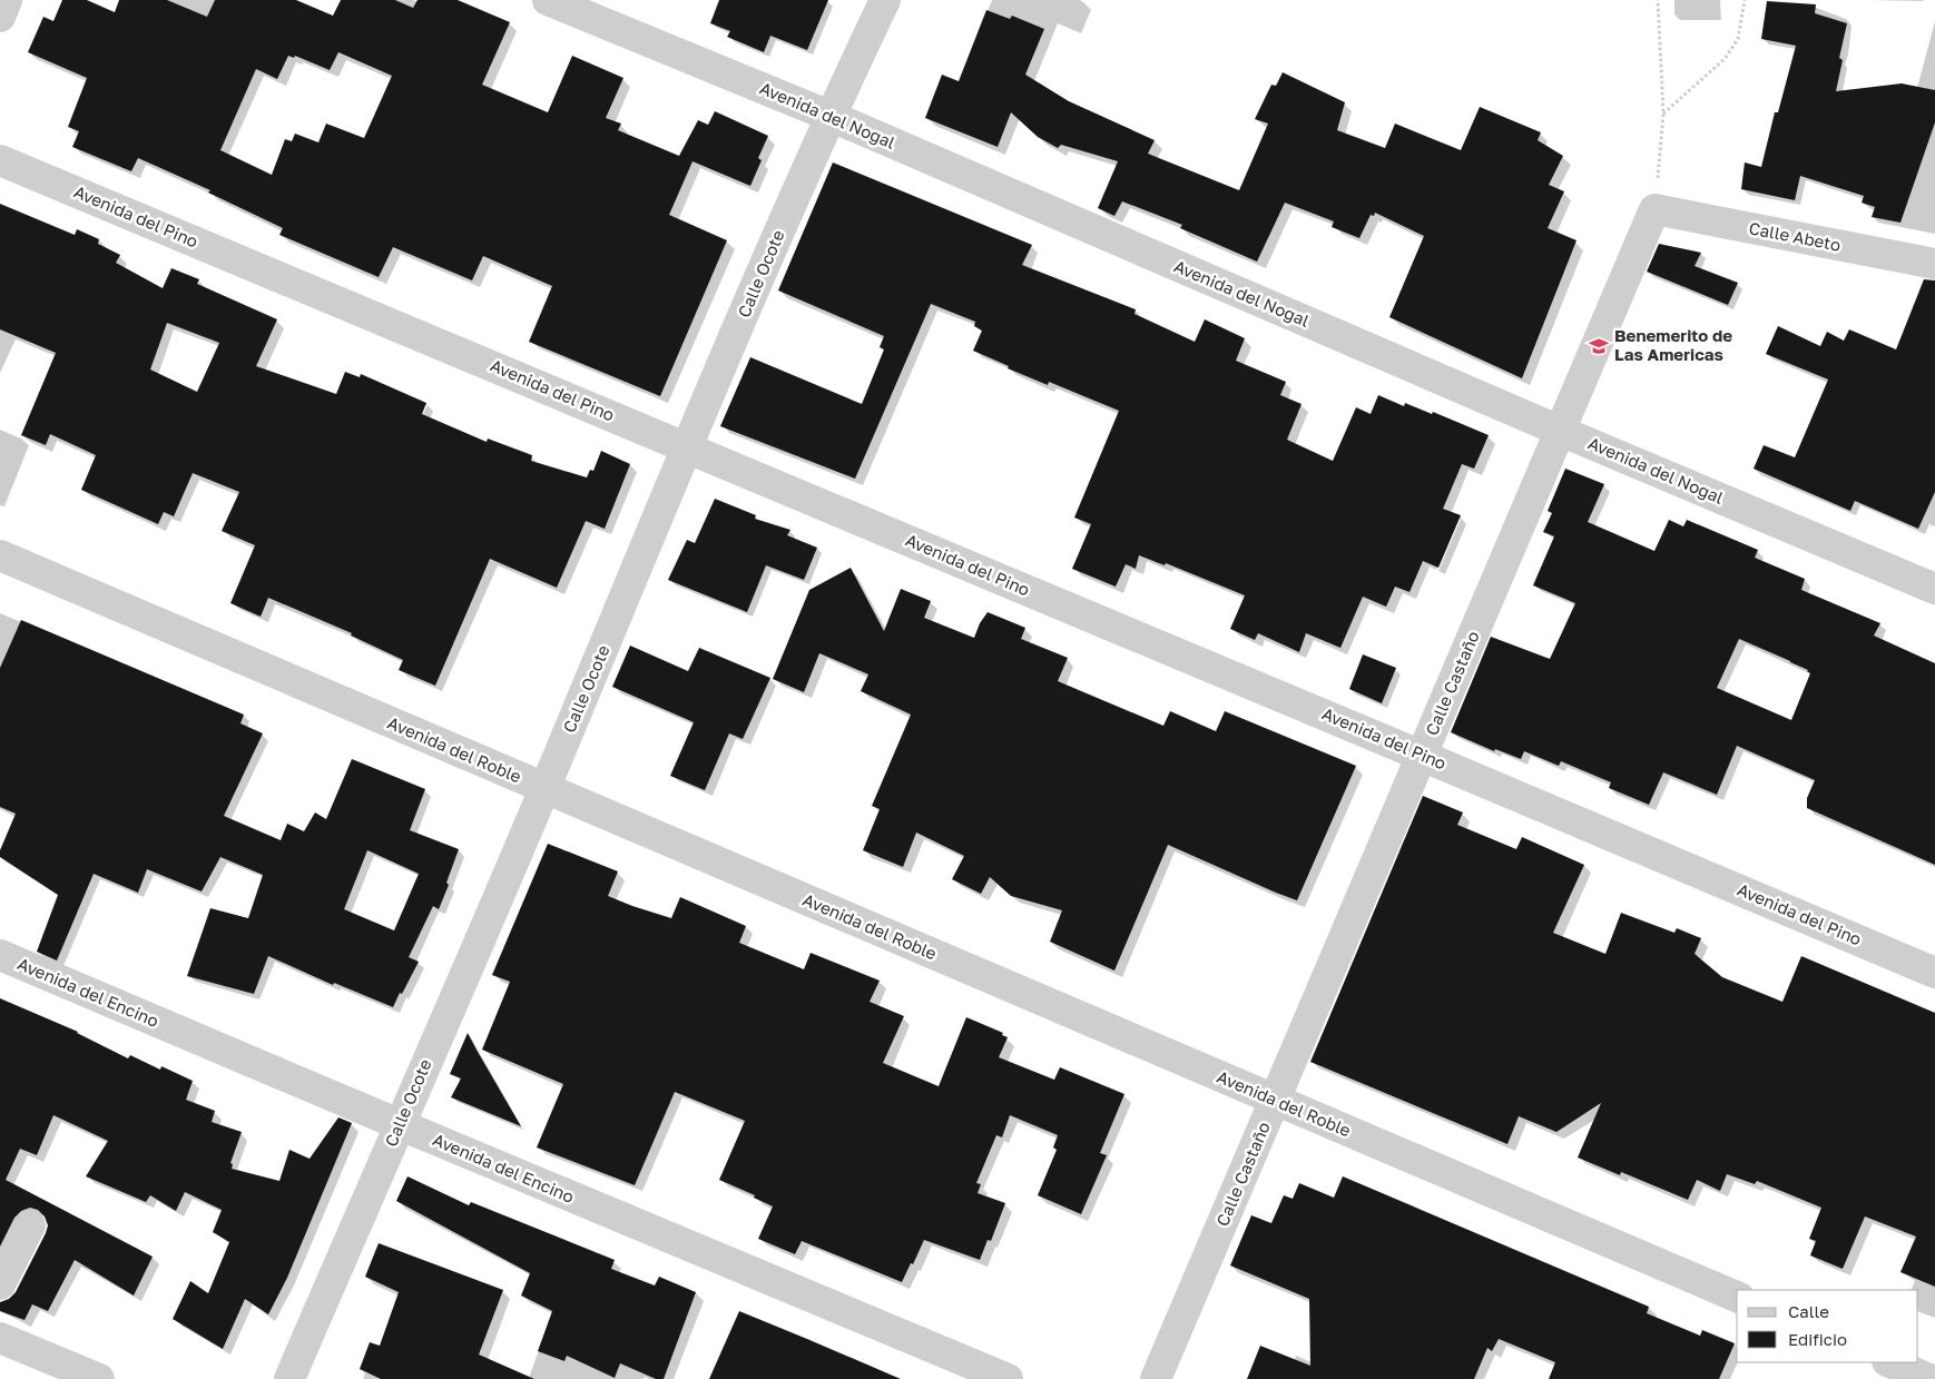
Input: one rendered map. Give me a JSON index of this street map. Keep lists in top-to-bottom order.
{
  "streets": {
    "street": [
      "Avenida del Nogal",
      "Avenida del Pino",
      "Calle Abeto",
      "Calle Ocote",
      "Calle Castaño",
      "Avenida del Roble",
      "Avenida del Encino"
    ]
  },
  "crossings": [
    ["Avenida del Nogal", "Calle Ocote"],
    ["Avenida del Nogal", "Calle Castaño"],
    ["Avenida del Pino", "Calle Ocote"],
    ["Avenida del Pino", "Calle Castaño"],
    ["Calle Abeto", "Calle Castaño"],
    ["Calle Ocote", "Avenida del Roble"],
    ["Calle Ocote", "Avenida del Encino"],
    ["Calle Castaño", "Avenida del Roble"]
  ],
  "places": {
    "school or university": ["Benemerito de Las Americas"]
  },
  "legend": ["Calle", "Edificio"]
}
